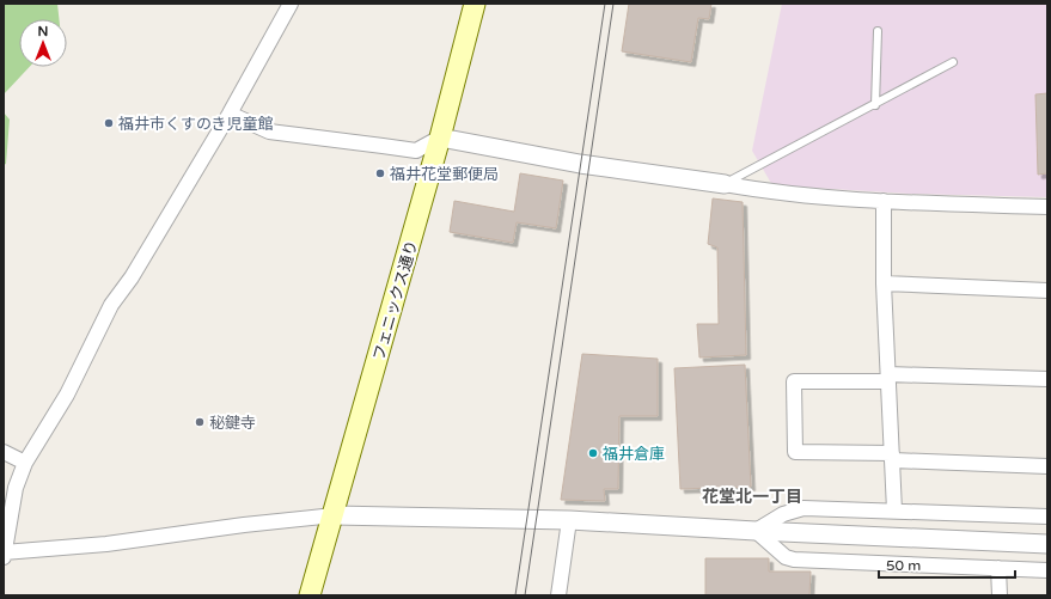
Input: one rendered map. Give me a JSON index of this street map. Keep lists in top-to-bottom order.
{
  "streets": {
    "main road": ["フェニックス通り"]
  },
  "districts": ["花堂北一丁目"],
  "places": [
    "福井市くすのき児童館",
    "福井花堂郵便局",
    "秘鍵寺",
    "福井倉庫"
  ],
  "scale_bar": "50 m",
  "north": "top"
}
